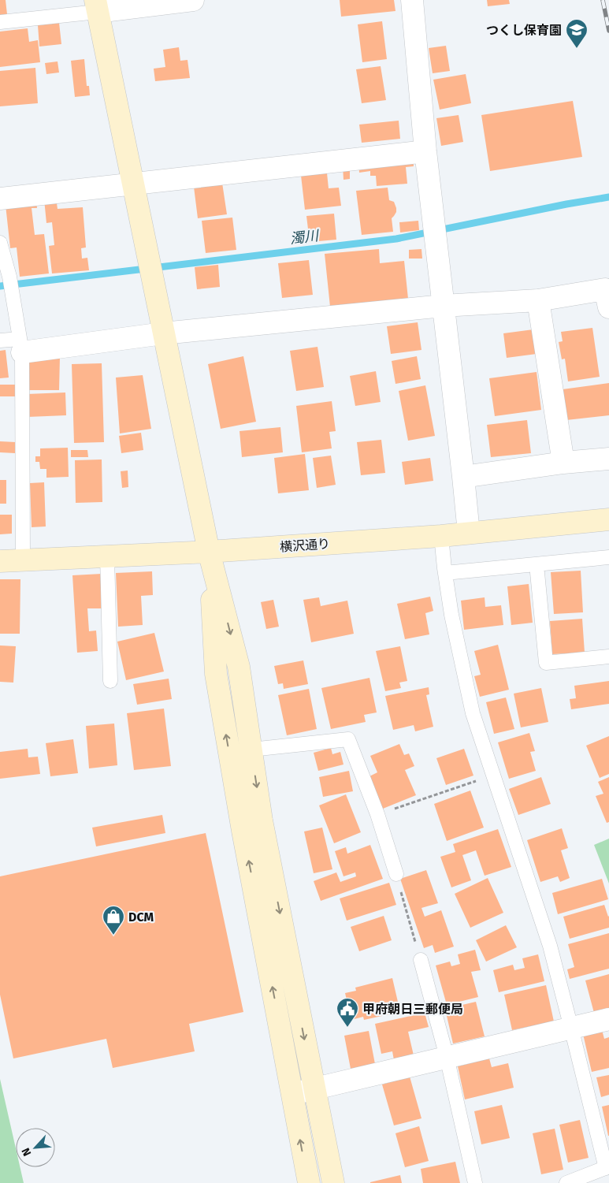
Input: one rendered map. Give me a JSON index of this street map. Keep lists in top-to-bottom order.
{
  "streets": {
    "street": ["横沢通り"]
  },
  "water": ["濁川"],
  "places": {
    "school or university": ["つくし保育園"],
    "shop": ["DCM"],
    "public building": ["甲府朝日三郵便局"]
  },
  "north": "bottom left"
}
